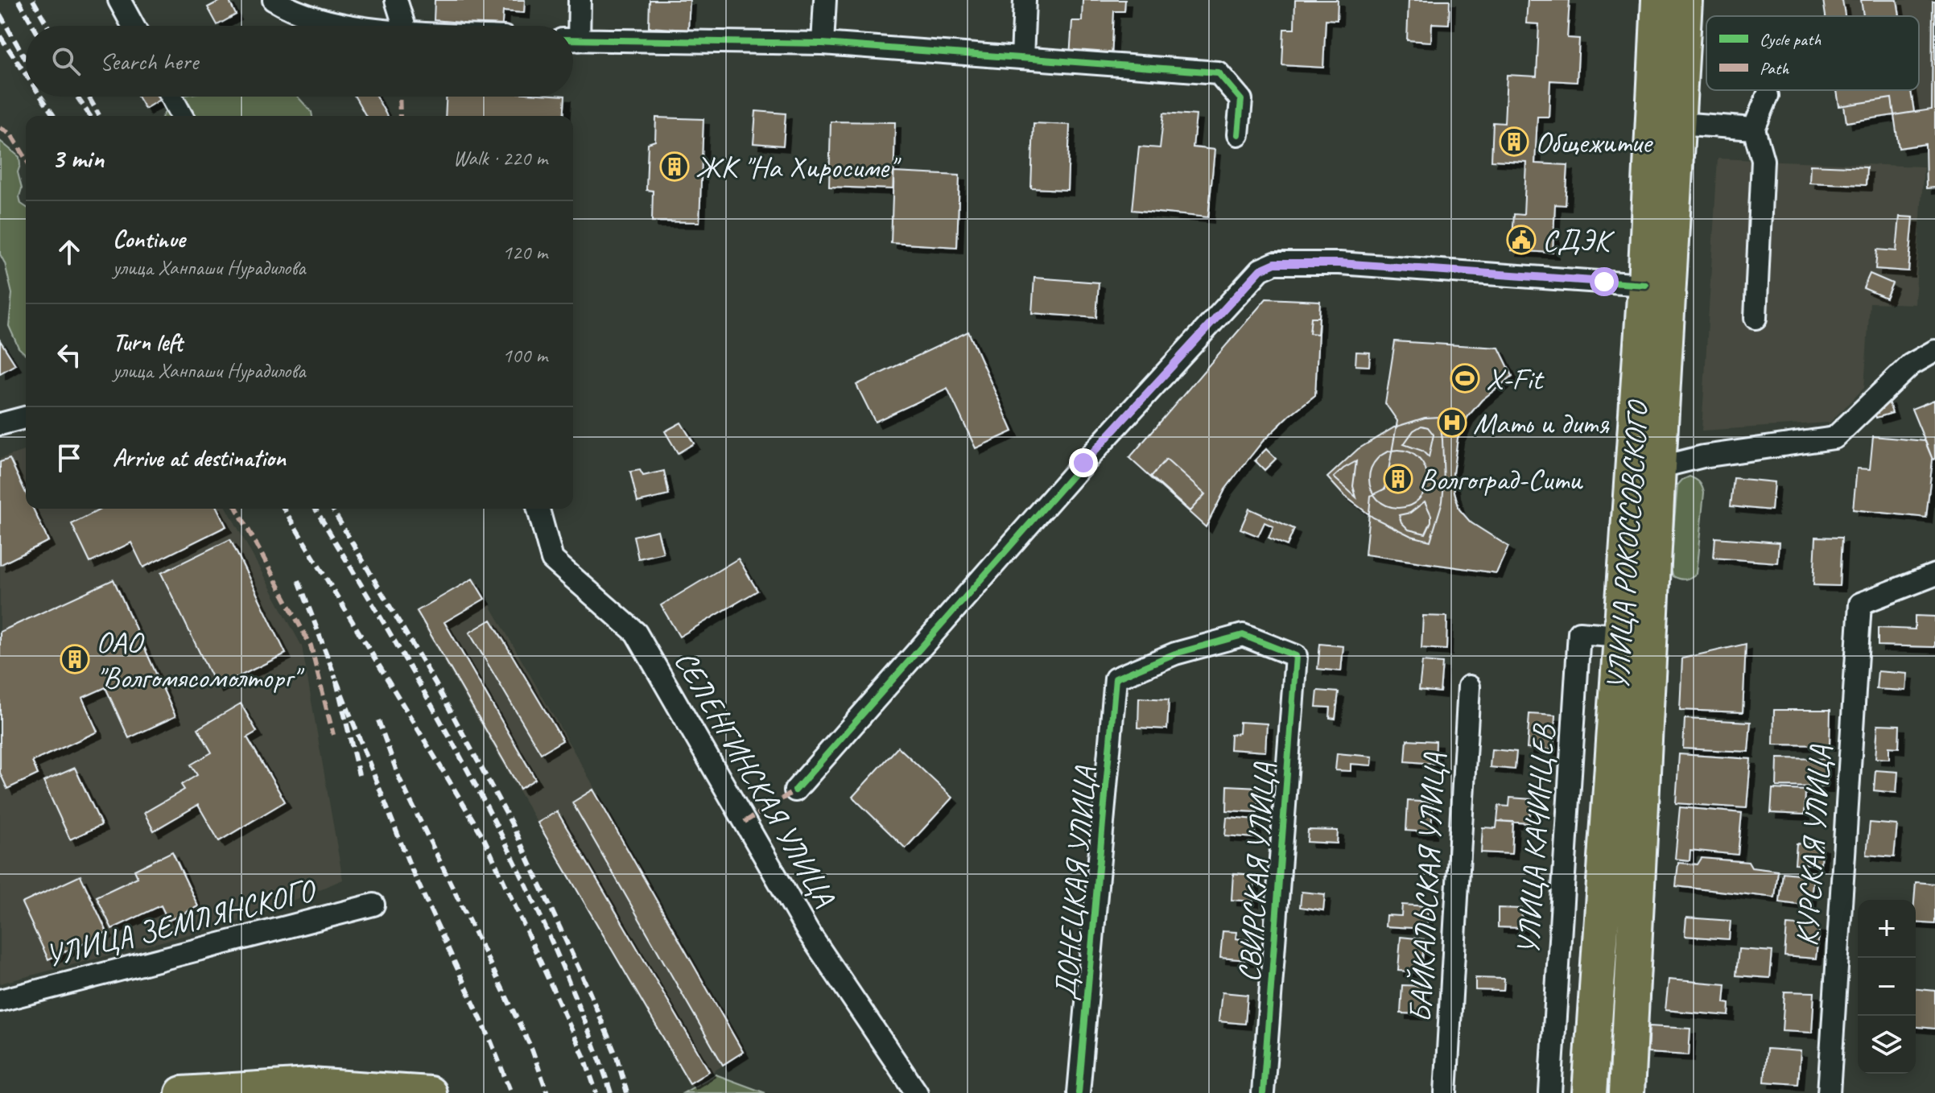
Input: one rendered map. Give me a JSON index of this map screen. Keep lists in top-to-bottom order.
{
  "streets": {
    "highway": ["УЛИЦА РОКОССОВСКОГО"],
    "street": [
      "СЕЛЕНГИНСКАЯ УЛИЦА",
      "УЛИЦА КАЧИНЦЕВ",
      "КУРСКАЯ УЛИЦА",
      "СВИРСКАЯ УЛИЦА",
      "ДОНЕЦКАЯ УЛИЦА",
      "БАЙКАЛЬСКАЯ УЛИЦА",
      "УЛИЦА ЗЕМЛЯНСКОГО"
    ]
  },
  "crossings": [
    ["УЛИЦА РОКОССОВСКОГО", "УЛИЦА КАЧИНЦЕВ"],
    ["СВИРСКАЯ УЛИЦА", "ДОНЕЦКАЯ УЛИЦА"]
  ],
  "places": {
    "building": [
      "Общежитие",
      "ЖК \"На Хиросиме\"",
      "Волгоград-Сити",
      "ОАО \"Волгомясомолторг\""
    ],
    "public building": ["СДЭК"],
    "sports": ["X-Fit"],
    "hospital": ["Мать и дитя"]
  },
  "legend": ["Cycle path", "Path"],
  "page": {
    "search": "Search here",
    "heading": ["3 min", "Walk · 220 m"],
    "list": [
      ["Continue", "улица Ханпаши Нурадилова", "120 m"],
      ["Turn left", "улица Ханпаши Нурадилова", "100 m"],
      "Arrive at destination"
    ],
    "map_buttons": ["+", "−"]
  }
}
